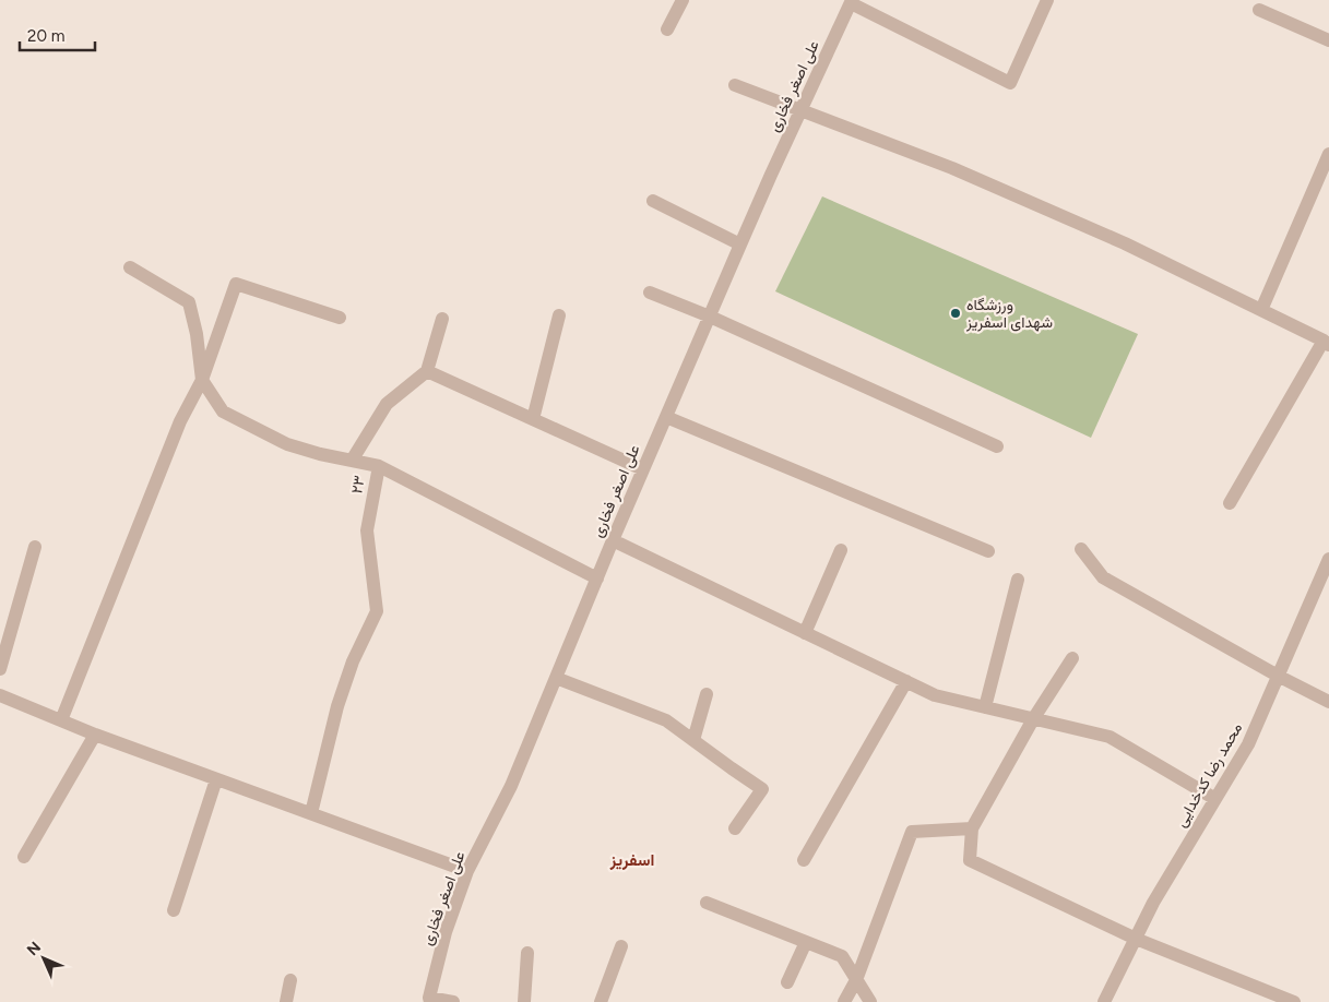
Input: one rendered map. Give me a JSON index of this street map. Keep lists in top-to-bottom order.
{
  "streets": {
    "street": ["علی اصغر فخاری", "۲۳", "محمد رضا کدخدایی"]
  },
  "districts": ["اسفریز"],
  "places": ["ورزشگاه شهدای اسفریز"],
  "scale_bar": "20 m",
  "north": "top left"
}
